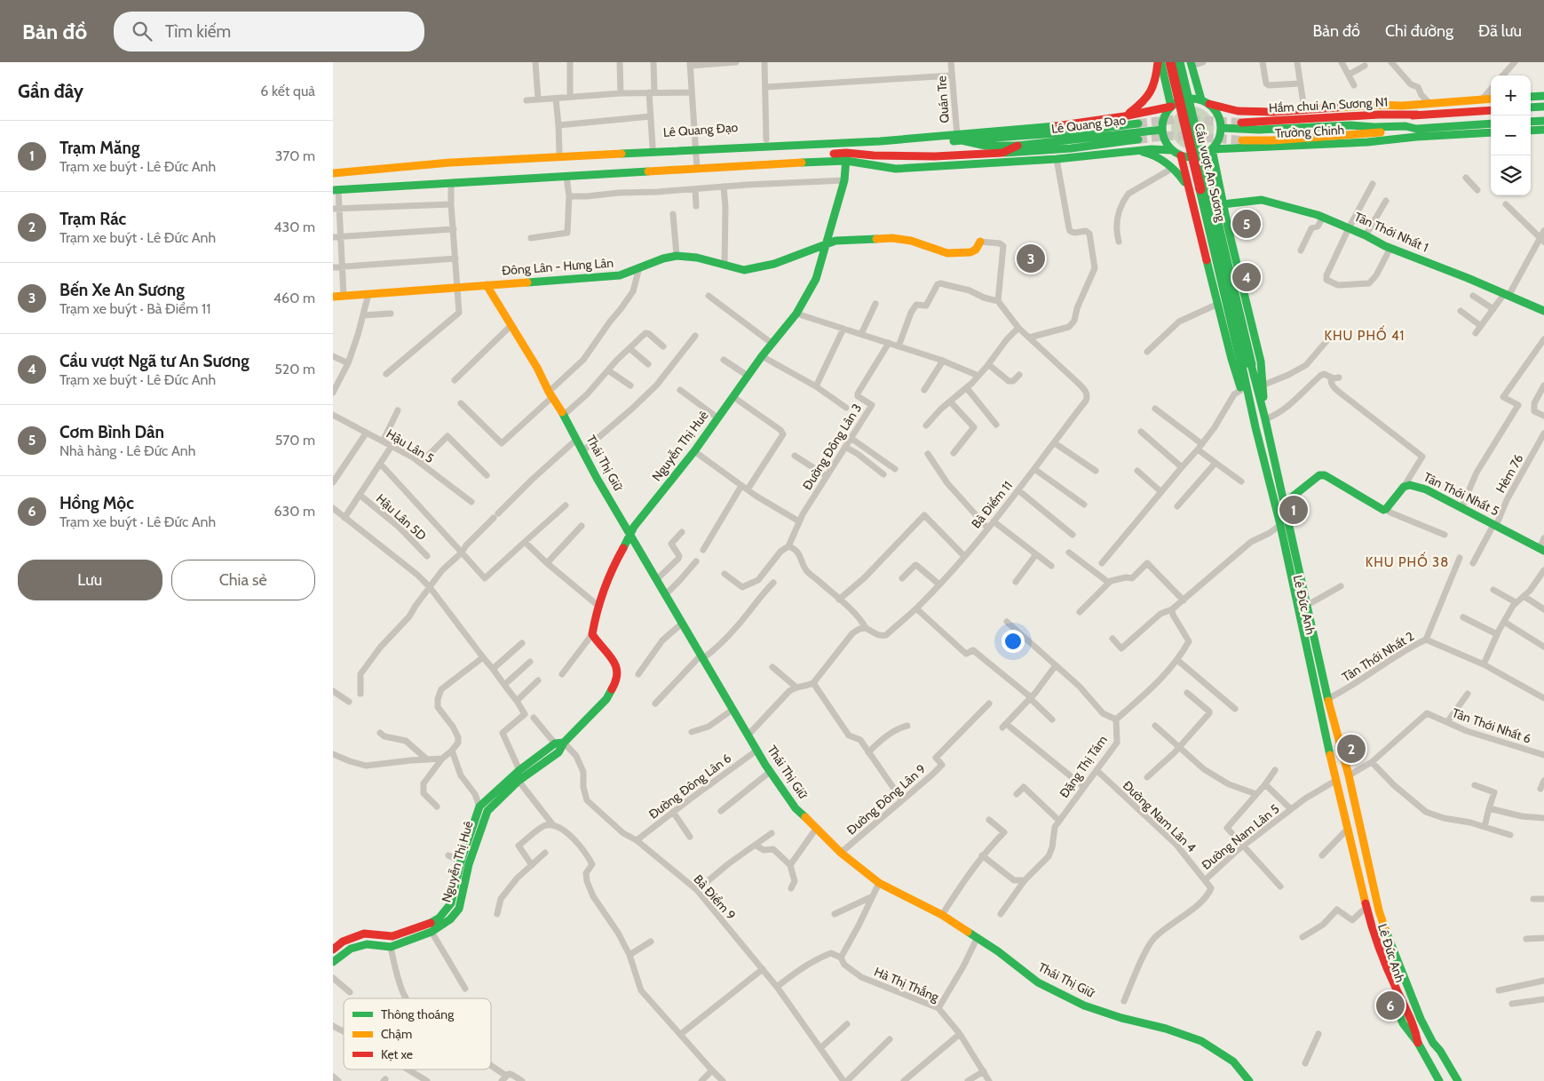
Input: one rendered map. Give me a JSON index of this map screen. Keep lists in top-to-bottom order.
{
  "streets": {
    "main road": [
      "Hầm chui An Sương N1",
      "Lê Quang Đạo",
      "Trường Chinh",
      "Cầu vượt An Sương",
      "Tân Thới Nhất 1",
      "Đông Lân - Hưng Lân",
      "Nguyễn Thị Huê",
      "Thái Thị Giữ",
      "Tân Thới Nhất 5",
      "Lê Đức Anh"
    ],
    "street": [
      "Quán Tre",
      "Hậu Lân 5",
      "Đường Đông Lân 3",
      "Hẻm 76",
      "Bà Điểm 11",
      "Hậu Lân 5D",
      "Tân Thới Nhất 2",
      "Tân Thới Nhất 6",
      "Đặng Thị Tám",
      "Đường Đông Lân 6",
      "Đường Đông Lân 9",
      "Đường Nam Lân 4",
      "Đường Nam Lân 5",
      "Bà Điểm 9",
      "Hà Thị Thắng"
    ]
  },
  "crossings": [
    ["Quán Tre", "Lê Quang Đạo"],
    ["Hầm chui An Sương N1", "Trường Chinh"],
    ["Lê Quang Đạo", "Trường Chinh"],
    ["Lê Quang Đạo", "Nguyễn Thị Huê"],
    ["Lê Quang Đạo", "Lê Đức Anh"],
    ["Trường Chinh", "Lê Đức Anh"],
    ["Cầu vượt An Sương", "Lê Đức Anh"],
    ["Tân Thới Nhất 1", "Lê Đức Anh"],
    ["Đông Lân - Hưng Lân", "Nguyễn Thị Huê"],
    ["Đông Lân - Hưng Lân", "Thái Thị Giữ"],
    ["Nguyễn Thị Huê", "Thái Thị Giữ"],
    ["Nguyễn Thị Huê", "Bà Điểm 9"],
    ["Thái Thị Giữ", "Đường Đông Lân 6"],
    ["Thái Thị Giữ", "Đường Đông Lân 9"],
    ["Hẻm 76", "Tân Thới Nhất 5"],
    ["Lê Đức Anh", "Tân Thới Nhất 2"],
    ["Lê Đức Anh", "Tân Thới Nhất 6"],
    ["Lê Đức Anh", "Đường Nam Lân 5"],
    ["Đặng Thị Tám", "Đường Nam Lân 4"],
    ["Đường Đông Lân 6", "Bà Điểm 9"],
    ["Đường Nam Lân 4", "Đường Nam Lân 5"]
  ],
  "districts": ["KHU PHỐ 41", "KHU PHỐ 38"],
  "legend": ["Thông thoáng", "Chậm", "Kẹt xe"],
  "page": {
    "header": "Bản đồ",
    "search": "Tìm kiếm",
    "nav": ["Bản đồ", "Chỉ đường", "Đã lưu"],
    "heading": ["Gần đây", "6 kết quả"],
    "map_buttons": ["+", "−"],
    "list": [
      {
        "mark": "1",
        "name": "Trạm Măng",
        "note": "Trạm xe buýt · Lê Đức Anh",
        "value": "370 m"
      },
      {
        "mark": "2",
        "name": "Trạm Rác",
        "note": "Trạm xe buýt · Lê Đức Anh",
        "value": "430 m"
      },
      {
        "mark": "3",
        "name": "Bến Xe An Sương",
        "note": "Trạm xe buýt · Bà Điểm 11",
        "value": "460 m"
      },
      {
        "mark": "4",
        "name": "Cầu vượt Ngã tư An Sương",
        "note": "Trạm xe buýt · Lê Đức Anh",
        "value": "520 m"
      },
      {
        "mark": "5",
        "name": "Cơm Bình Dân",
        "note": "Nhà hàng · Lê Đức Anh",
        "value": "570 m"
      },
      {
        "mark": "6",
        "name": "Hồng Mộc",
        "note": "Trạm xe buýt · Lê Đức Anh",
        "value": "630 m"
      }
    ],
    "pins": [
      "5",
      "3",
      "4",
      "1",
      "2",
      "6"
    ],
    "buttons": ["Lưu", "Chia sẻ"]
  }
}
